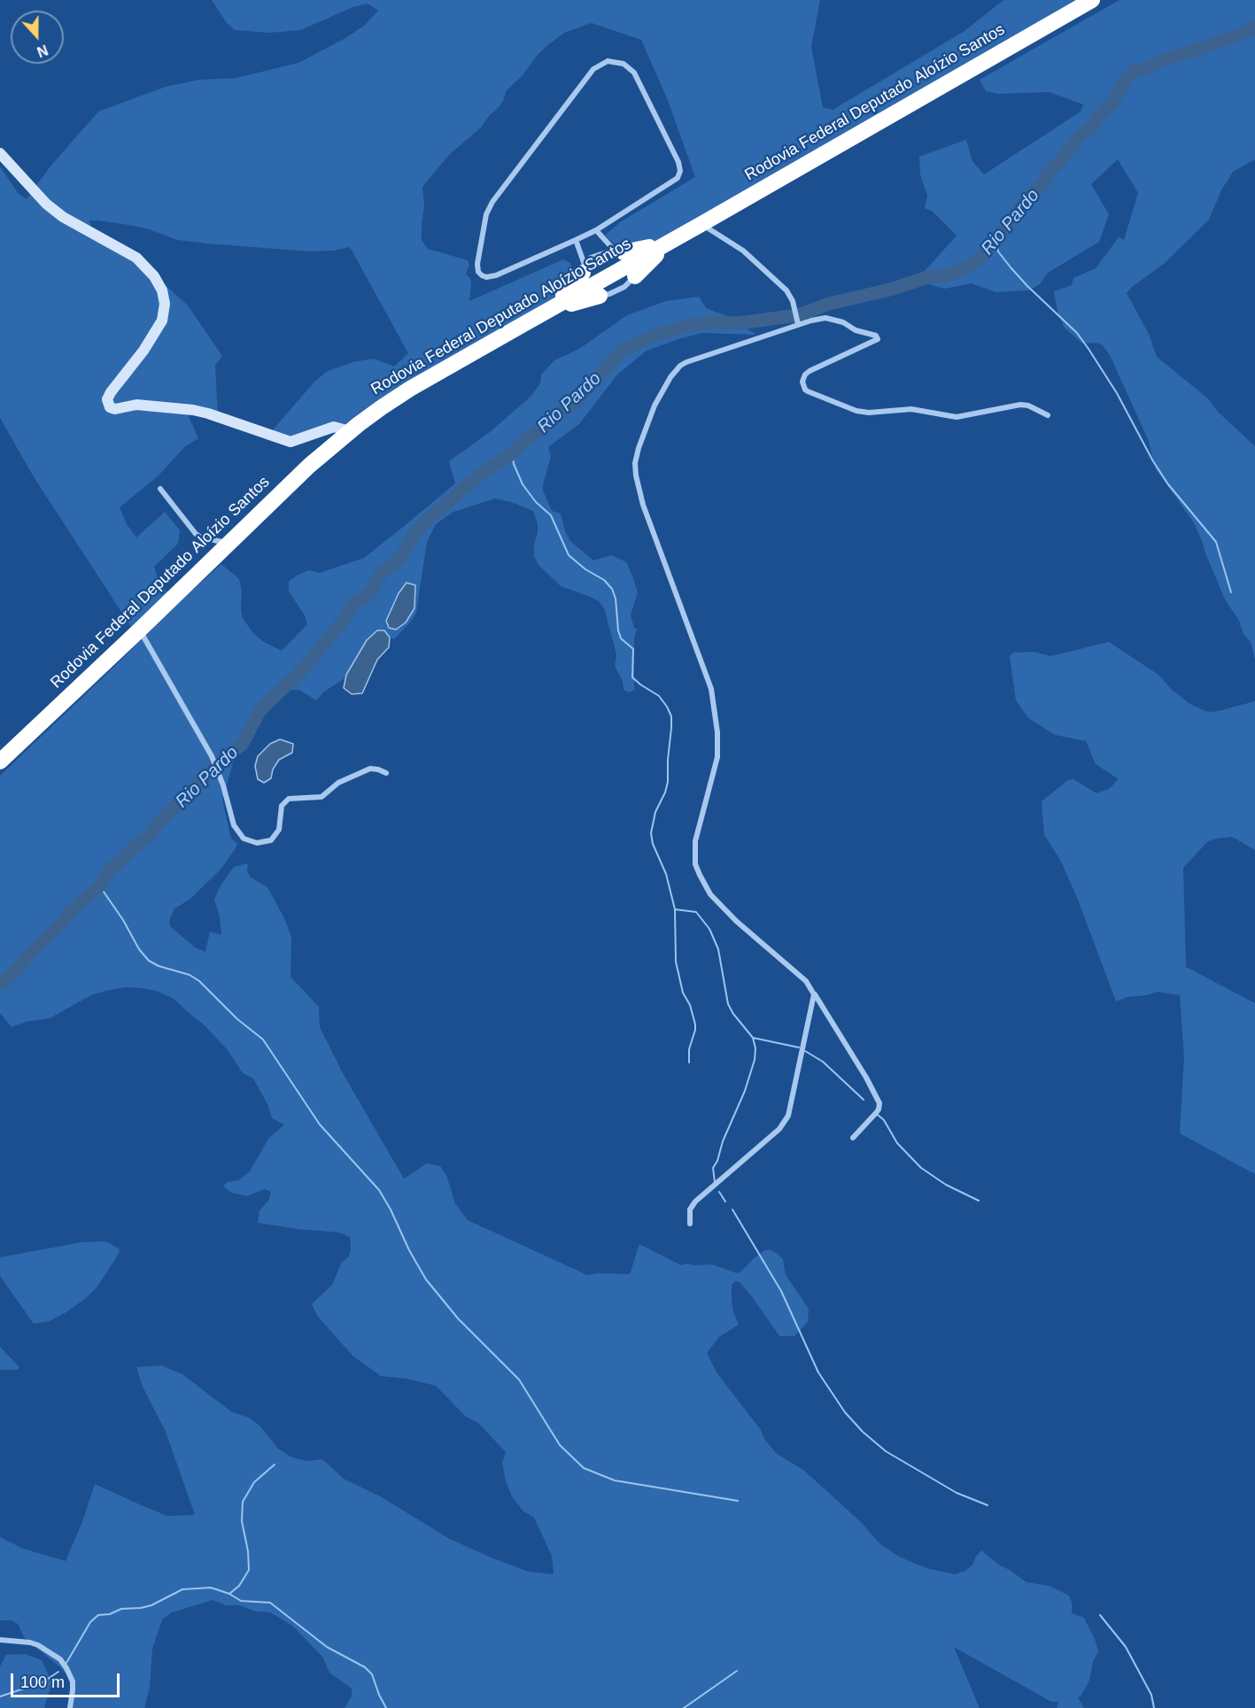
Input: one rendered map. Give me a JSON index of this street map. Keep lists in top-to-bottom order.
{
  "streets": {
    "highway": ["Rodovia Federal Deputado Aloízio Santos"]
  },
  "water": ["Rio Pardo"],
  "scale_bar": "100 m",
  "north": "bottom"
}
